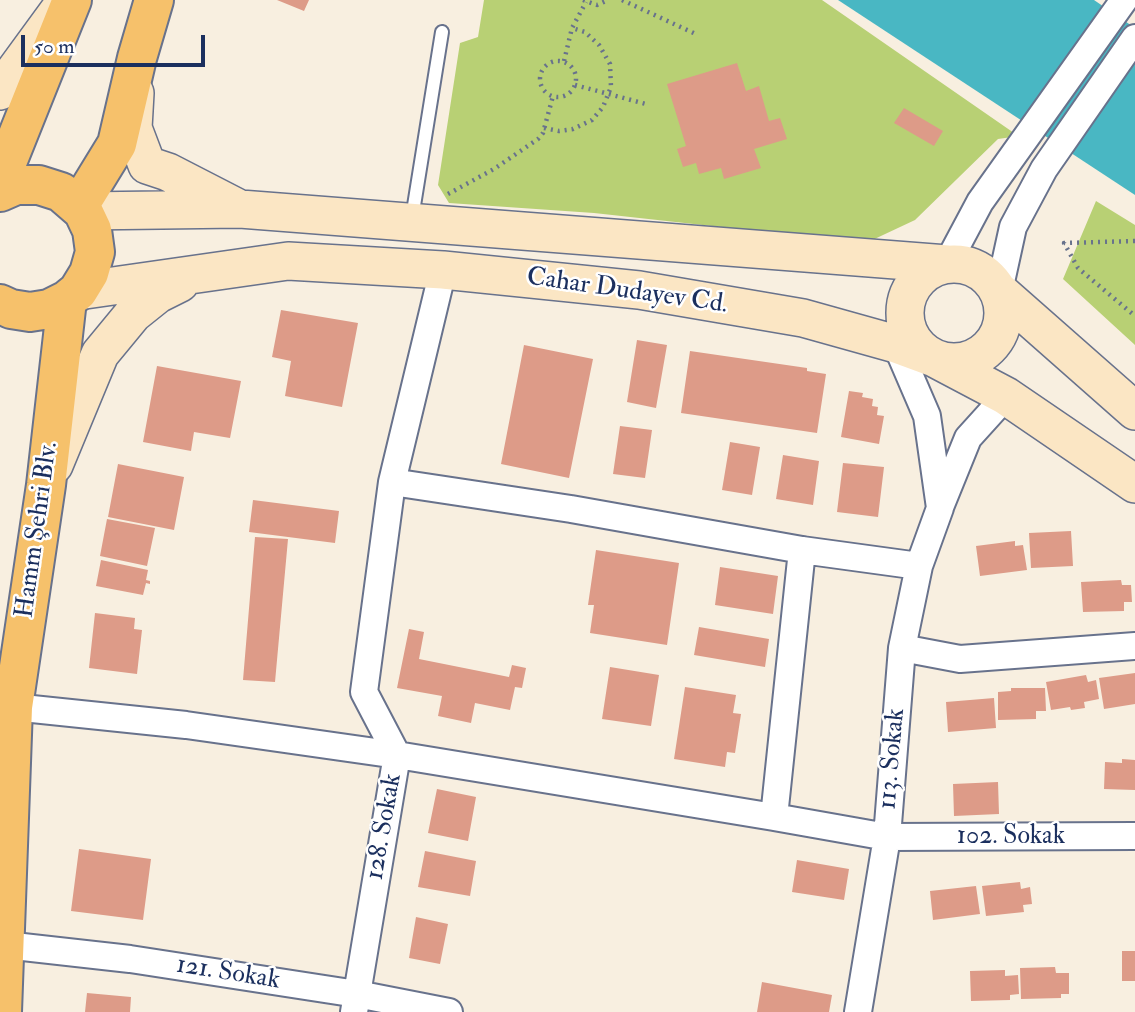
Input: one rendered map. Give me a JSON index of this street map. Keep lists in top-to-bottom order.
{
  "streets": {
    "main road": ["Cahar Dudayev Cd.", "Hamm Şehri Blv."],
    "street": [
      "113. Sokak",
      "128. Sokak",
      "102. Sokak",
      "121. Sokak"
    ]
  },
  "crossings": [
    ["Cahar Dudayev Cd.", "Hamm Şehri Blv."],
    ["Cahar Dudayev Cd.", "113. Sokak"],
    ["Cahar Dudayev Cd.", "128. Sokak"],
    ["Hamm Şehri Blv.", "102. Sokak"],
    ["Hamm Şehri Blv.", "121. Sokak"],
    ["113. Sokak", "102. Sokak"],
    ["128. Sokak", "102. Sokak"],
    ["128. Sokak", "121. Sokak"]
  ],
  "scale_bar": "50 m"
}
